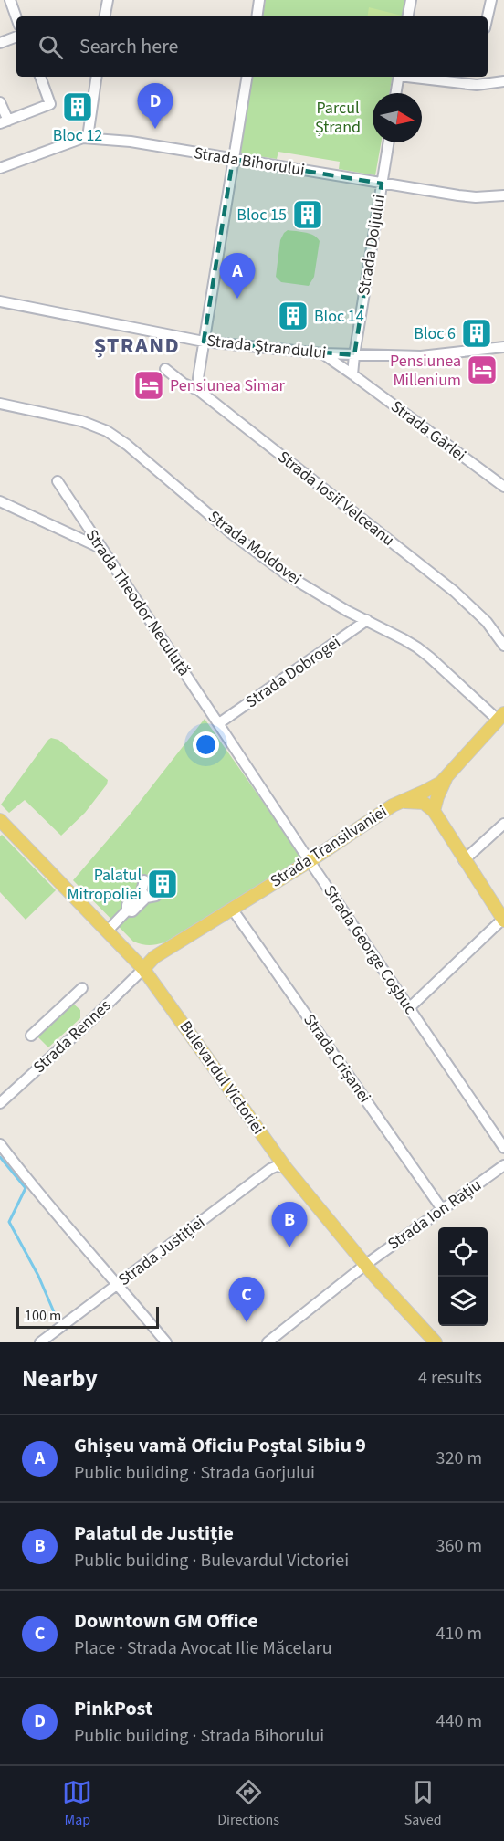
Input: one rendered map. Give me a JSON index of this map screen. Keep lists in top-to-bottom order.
{
  "streets": {
    "main road": ["Strada Transilvaniei", "Bulevardul Victoriei"],
    "street": [
      "Strada Bihorului",
      "Strada Doljului",
      "Strada Ștrandului",
      "Strada Gârlei",
      "Strada Iosif Velceanu",
      "Strada Moldovei",
      "Strada Theodor Neculuță",
      "Strada Dobrogei",
      "Strada George Coșbuc",
      "Strada Rennes",
      "Strada Crișanei",
      "Strada Ion Rațiu",
      "Strada Justiției"
    ]
  },
  "crossings": [
    ["Strada Bihorului", "Strada Doljului"],
    ["Strada Doljului", "Strada Ștrandului"],
    ["Strada Ștrandului", "Strada Gârlei"],
    ["Strada Moldovei", "Strada Dobrogei"],
    ["Strada Moldovei", "Strada Transilvaniei"],
    ["Strada Theodor Neculuță", "Strada Dobrogei"],
    ["Strada Theodor Neculuță", "Strada George Coșbuc"],
    ["Strada Dobrogei", "Strada George Coșbuc"],
    ["Strada Transilvaniei", "Strada George Coșbuc"],
    ["Strada Transilvaniei", "Strada Rennes"],
    ["Strada Transilvaniei", "Strada Crișanei"],
    ["Strada Transilvaniei", "Bulevardul Victoriei"],
    ["Strada Rennes", "Bulevardul Victoriei"],
    ["Strada Crișanei", "Strada Ion Rațiu"],
    ["Bulevardul Victoriei", "Strada Ion Rațiu"],
    ["Bulevardul Victoriei", "Strada Justiției"]
  ],
  "districts": ["ȘTRAND"],
  "parks": ["Parcul Ștrand"],
  "places": {
    "building": [
      "Bloc 12",
      "Bloc 15",
      "Bloc 14",
      "Bloc 6",
      "Palatul Mitropoliei"
    ],
    "hotel": ["Pensiunea Millenium", "Pensiunea Simar"]
  },
  "scale_bar": "100 m",
  "north": "right",
  "page": {
    "search": "Search here",
    "pins": [
      "D",
      "A",
      "B",
      "C"
    ],
    "scale": "100 m",
    "heading": ["Nearby", "4 results"],
    "list": [
      {
        "mark": "A",
        "name": "Ghișeu vamă Oficiu Poștal Sibiu 9",
        "note": "Public building · Strada Gorjului",
        "value": "320 m"
      },
      {
        "mark": "B",
        "name": "Palatul de Justiție",
        "note": "Public building · Bulevardul Victoriei",
        "value": "360 m"
      },
      {
        "mark": "C",
        "name": "Downtown GM Office",
        "note": "Place · Strada Avocat Ilie Măcelaru",
        "value": "410 m"
      },
      {
        "mark": "D",
        "name": "PinkPost",
        "note": "Public building · Strada Bihorului",
        "value": "440 m"
      }
    ],
    "nav": ["Map", "Directions", "Saved"]
  }
}
